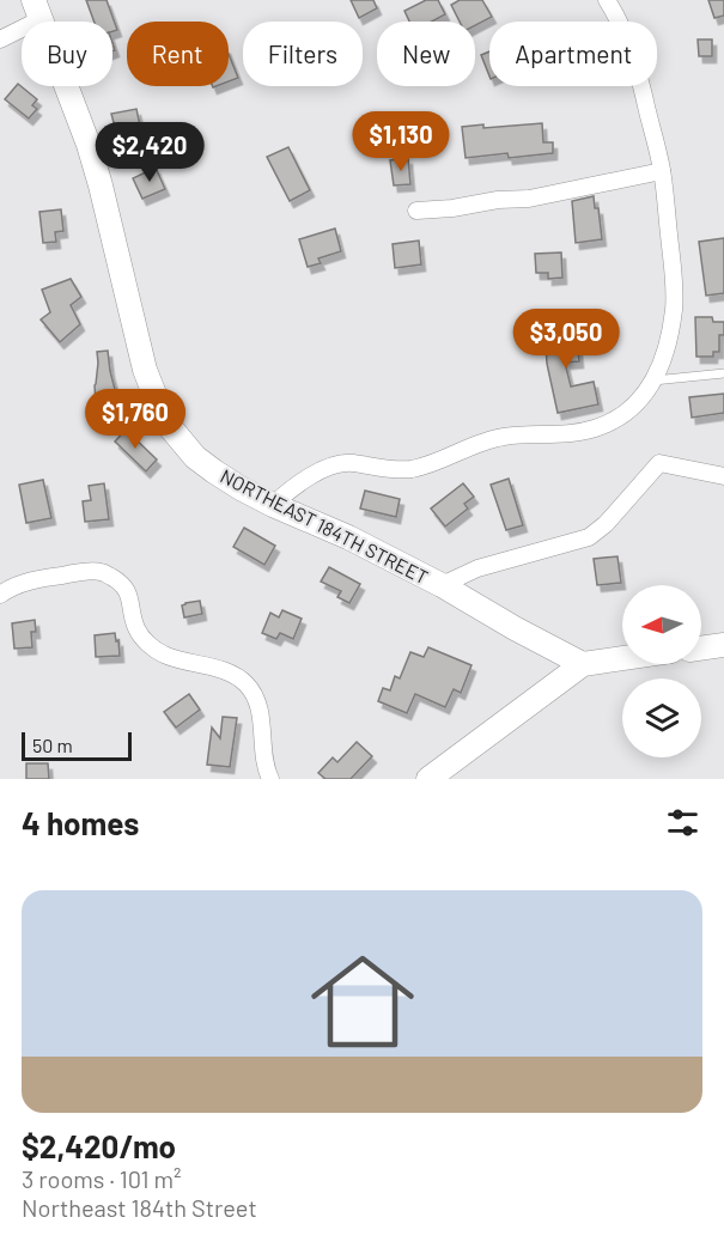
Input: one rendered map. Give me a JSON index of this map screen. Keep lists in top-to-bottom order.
{
  "streets": {
    "street": ["NORTHEAST 184TH STREET"]
  },
  "scale_bar": "50 m",
  "north": "left",
  "page": {
    "chip": [
      "Buy",
      "Rent",
      "Filters",
      "New",
      "Apartment"
    ],
    "price": [
      "$1,130",
      "$2,420",
      "$3,050",
      "$1,760"
    ],
    "scale": "50 m",
    "heading": "4 homes",
    "list": [
      {
        "name": "$2,420/mo",
        "note": "3 rooms · 101 m² · Northeast 184th Street"
      }
    ]
  }
}
